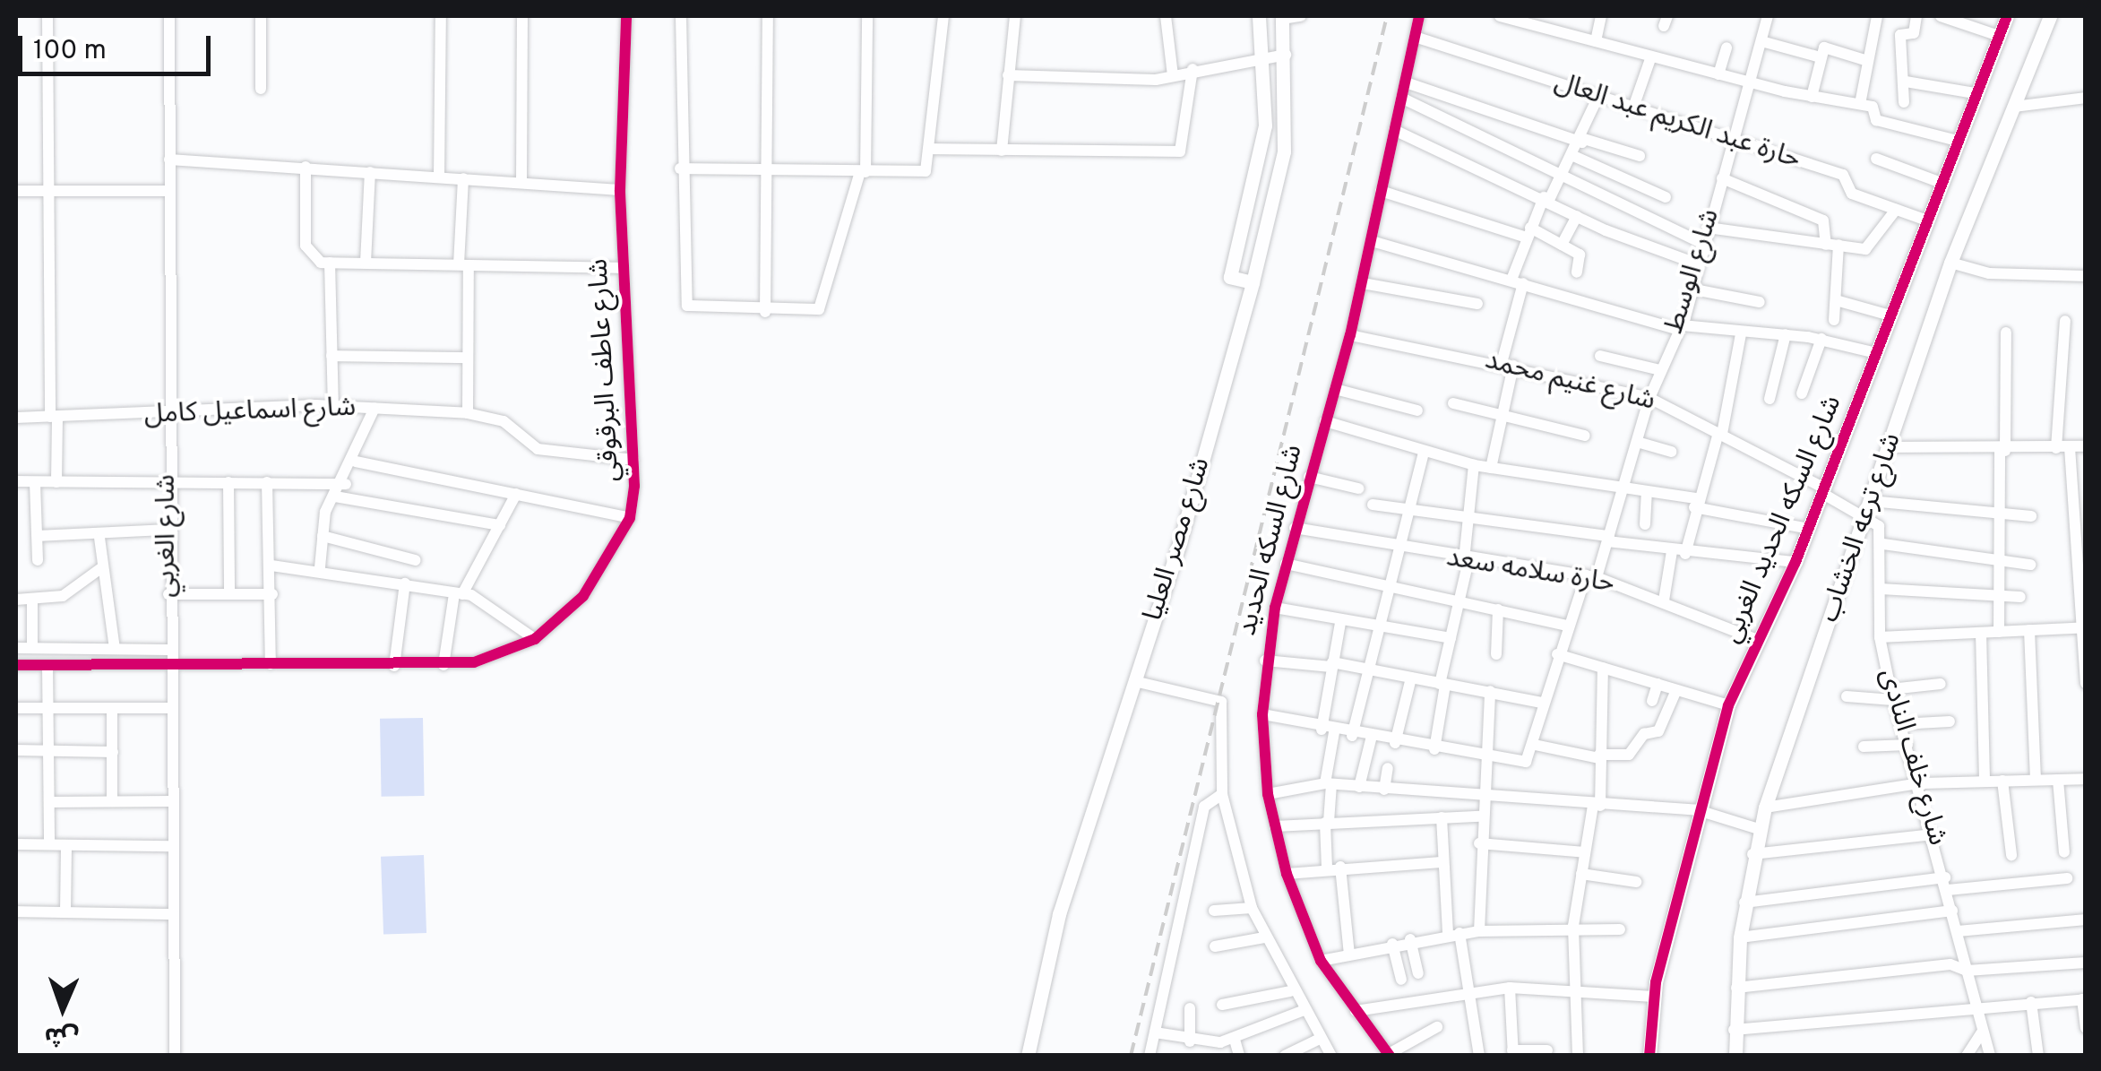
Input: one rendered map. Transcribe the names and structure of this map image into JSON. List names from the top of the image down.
{
  "streets": {
    "street": [
      "حارة عبد الكريم عبد العال",
      "شارع الوسط",
      "شارع عاطف البرقوقي",
      "شارع غنيم محمد",
      "شارع اسماعيل كامل",
      "شارع السكه الحديد الغربي",
      "شارع ترعه الخشاب",
      "شارع الغربي",
      "شارع مصر العليا",
      "شارع السكه الحديد",
      "حارة سلامه سعد",
      "شارع خلف النادى"
    ]
  },
  "crossings": [
    ["حارة عبد الكريم عبد العال", "شارع الوسط"],
    ["حارة عبد الكريم عبد العال", "شارع السكه الحديد الغربي"],
    ["حارة عبد الكريم عبد العال", "شارع السكه الحديد"],
    ["شارع الوسط", "شارع غنيم محمد"],
    ["شارع الوسط", "حارة سلامه سعد"],
    ["شارع عاطف البرقوقي", "شارع اسماعيل كامل"],
    ["شارع عاطف البرقوقي", "شارع الغربي"],
    ["شارع غنيم محمد", "شارع السكه الحديد الغربي"],
    ["شارع غنيم محمد", "شارع ترعه الخشاب"],
    ["شارع غنيم محمد", "شارع السكه الحديد"],
    ["شارع غنيم محمد", "شارع خلف النادى"],
    ["شارع اسماعيل كامل", "شارع الغربي"],
    ["شارع السكه الحديد الغربي", "حارة سلامه سعد"],
    ["شارع ترعه الخشاب", "شارع خلف النادى"],
    ["شارع السكه الحديد", "حارة سلامه سعد"]
  ],
  "scale_bar": "100 m",
  "north": "bottom"
}
